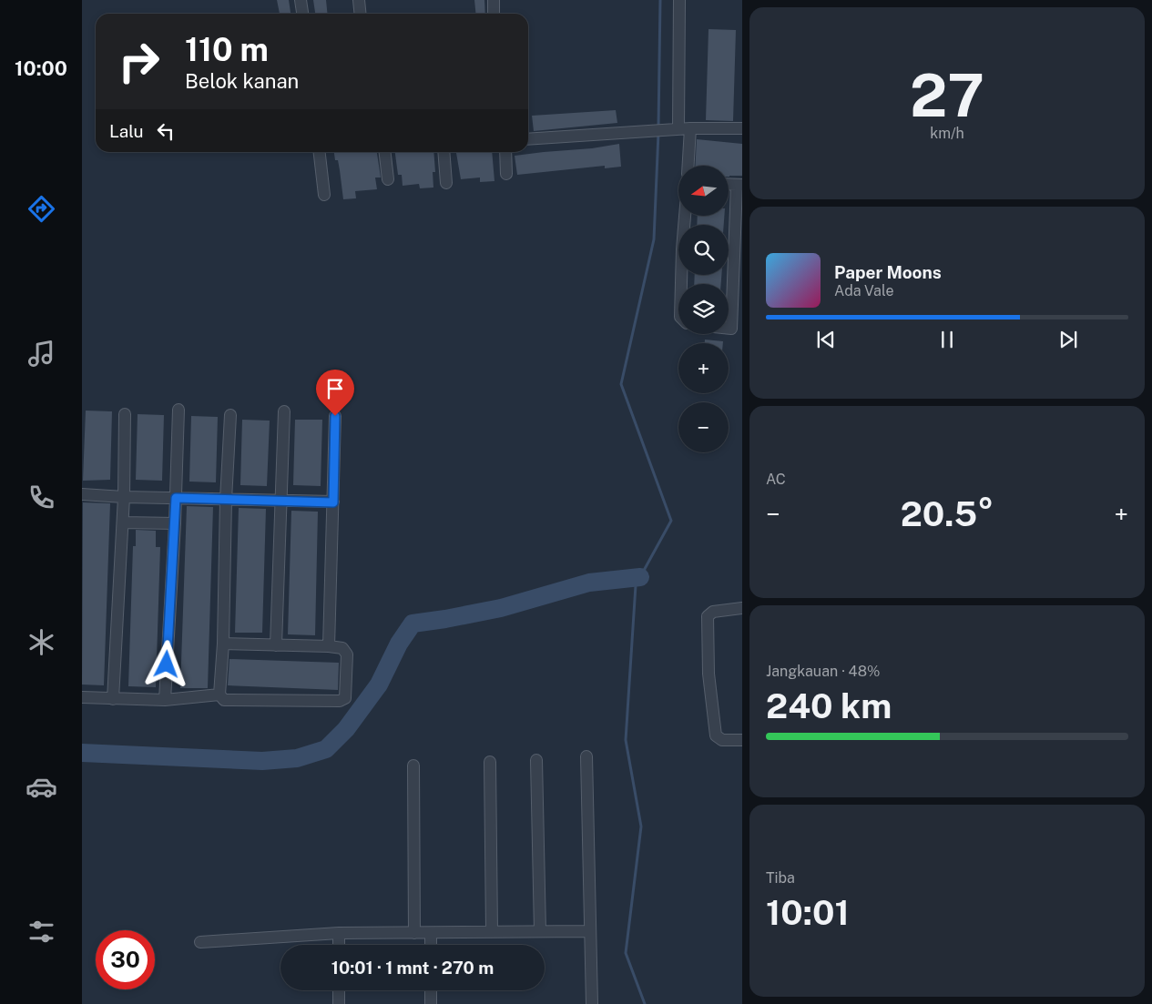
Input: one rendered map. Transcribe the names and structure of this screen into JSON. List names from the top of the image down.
{
  "north": "left",
  "page": {
    "tabs": "10:00",
    "tile": [
      ["27", "km/h"],
      "AC",
      ["Jangkauan · 48%", "240 km"],
      ["Tiba", "10:01"]
    ],
    "turn": ["110 m", "Belok kanan"],
    "then": "Lalu",
    "map_buttons": ["+", "−"],
    "song": ["Paper Moons", "Ada Vale"],
    "heat": ["−", "20.5°", "+"],
    "limit": "30",
    "trip": "10:01 · 1 mnt · 270 m"
  }
}
